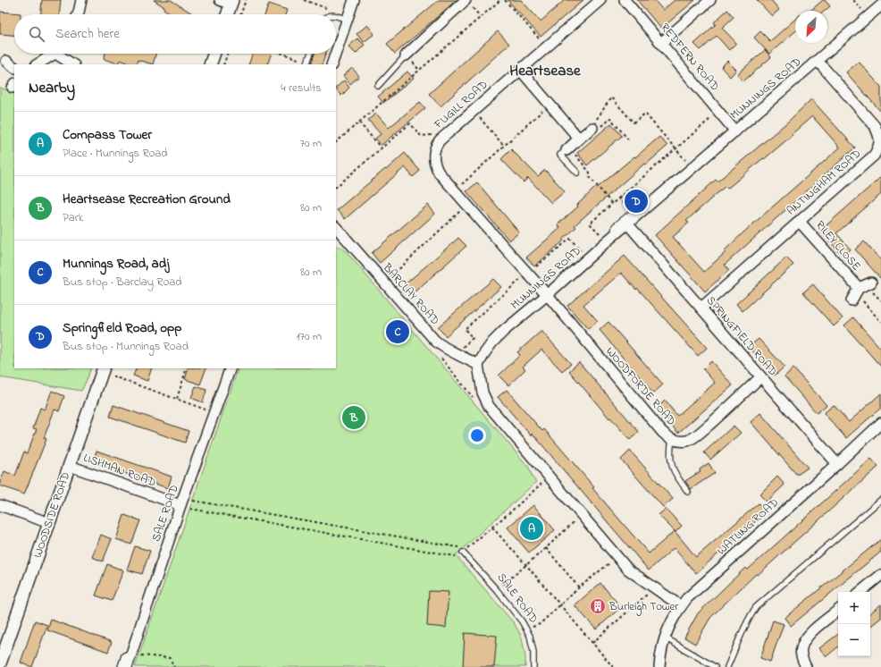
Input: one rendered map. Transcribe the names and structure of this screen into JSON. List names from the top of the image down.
{
  "streets": {
    "street": [
      "REDFERN ROAD",
      "MUNNINGS ROAD",
      "FUGILL ROAD",
      "ANTINGHAM ROAD",
      "RILEY CLOSE",
      "BARCLAY ROAD",
      "SPRINGFIELD ROAD",
      "WOODFORDE ROAD",
      "LISHMAN ROAD",
      "SALE ROAD",
      "WOODSIDE ROAD",
      "WATLING ROAD"
    ]
  },
  "crossings": [
    ["REDFERN ROAD", "MUNNINGS ROAD"],
    ["MUNNINGS ROAD", "FUGILL ROAD"],
    ["MUNNINGS ROAD", "ANTINGHAM ROAD"],
    ["MUNNINGS ROAD", "BARCLAY ROAD"],
    ["MUNNINGS ROAD", "SPRINGFIELD ROAD"],
    ["MUNNINGS ROAD", "WOODFORDE ROAD"],
    ["FUGILL ROAD", "WOODFORDE ROAD"],
    ["ANTINGHAM ROAD", "RILEY CLOSE"],
    ["ANTINGHAM ROAD", "SPRINGFIELD ROAD"],
    ["SPRINGFIELD ROAD", "WOODFORDE ROAD"],
    ["SPRINGFIELD ROAD", "WATLING ROAD"],
    ["LISHMAN ROAD", "SALE ROAD"],
    ["LISHMAN ROAD", "WOODSIDE ROAD"]
  ],
  "districts": ["Heartsease"],
  "places": {
    "building": ["Burleigh Tower"]
  },
  "north": "bottom left",
  "page": {
    "search": "Search here",
    "heading": ["Nearby", "4 results"],
    "list": [
      {
        "mark": "A",
        "name": "Compass Tower",
        "note": "Place · Munnings Road",
        "value": "70 m"
      },
      {
        "mark": "B",
        "name": "Heartsease Recreation Ground",
        "note": "Park",
        "value": "80 m"
      },
      {
        "mark": "C",
        "name": "Munnings Road, adj",
        "note": "Bus stop · Barclay Road",
        "value": "80 m"
      },
      {
        "mark": "D",
        "name": "Springfield Road, opp",
        "note": "Bus stop · Munnings Road",
        "value": "170 m"
      }
    ],
    "pins": [
      "D",
      "C",
      "B",
      "A"
    ],
    "map_buttons": ["+", "−"]
  }
}
